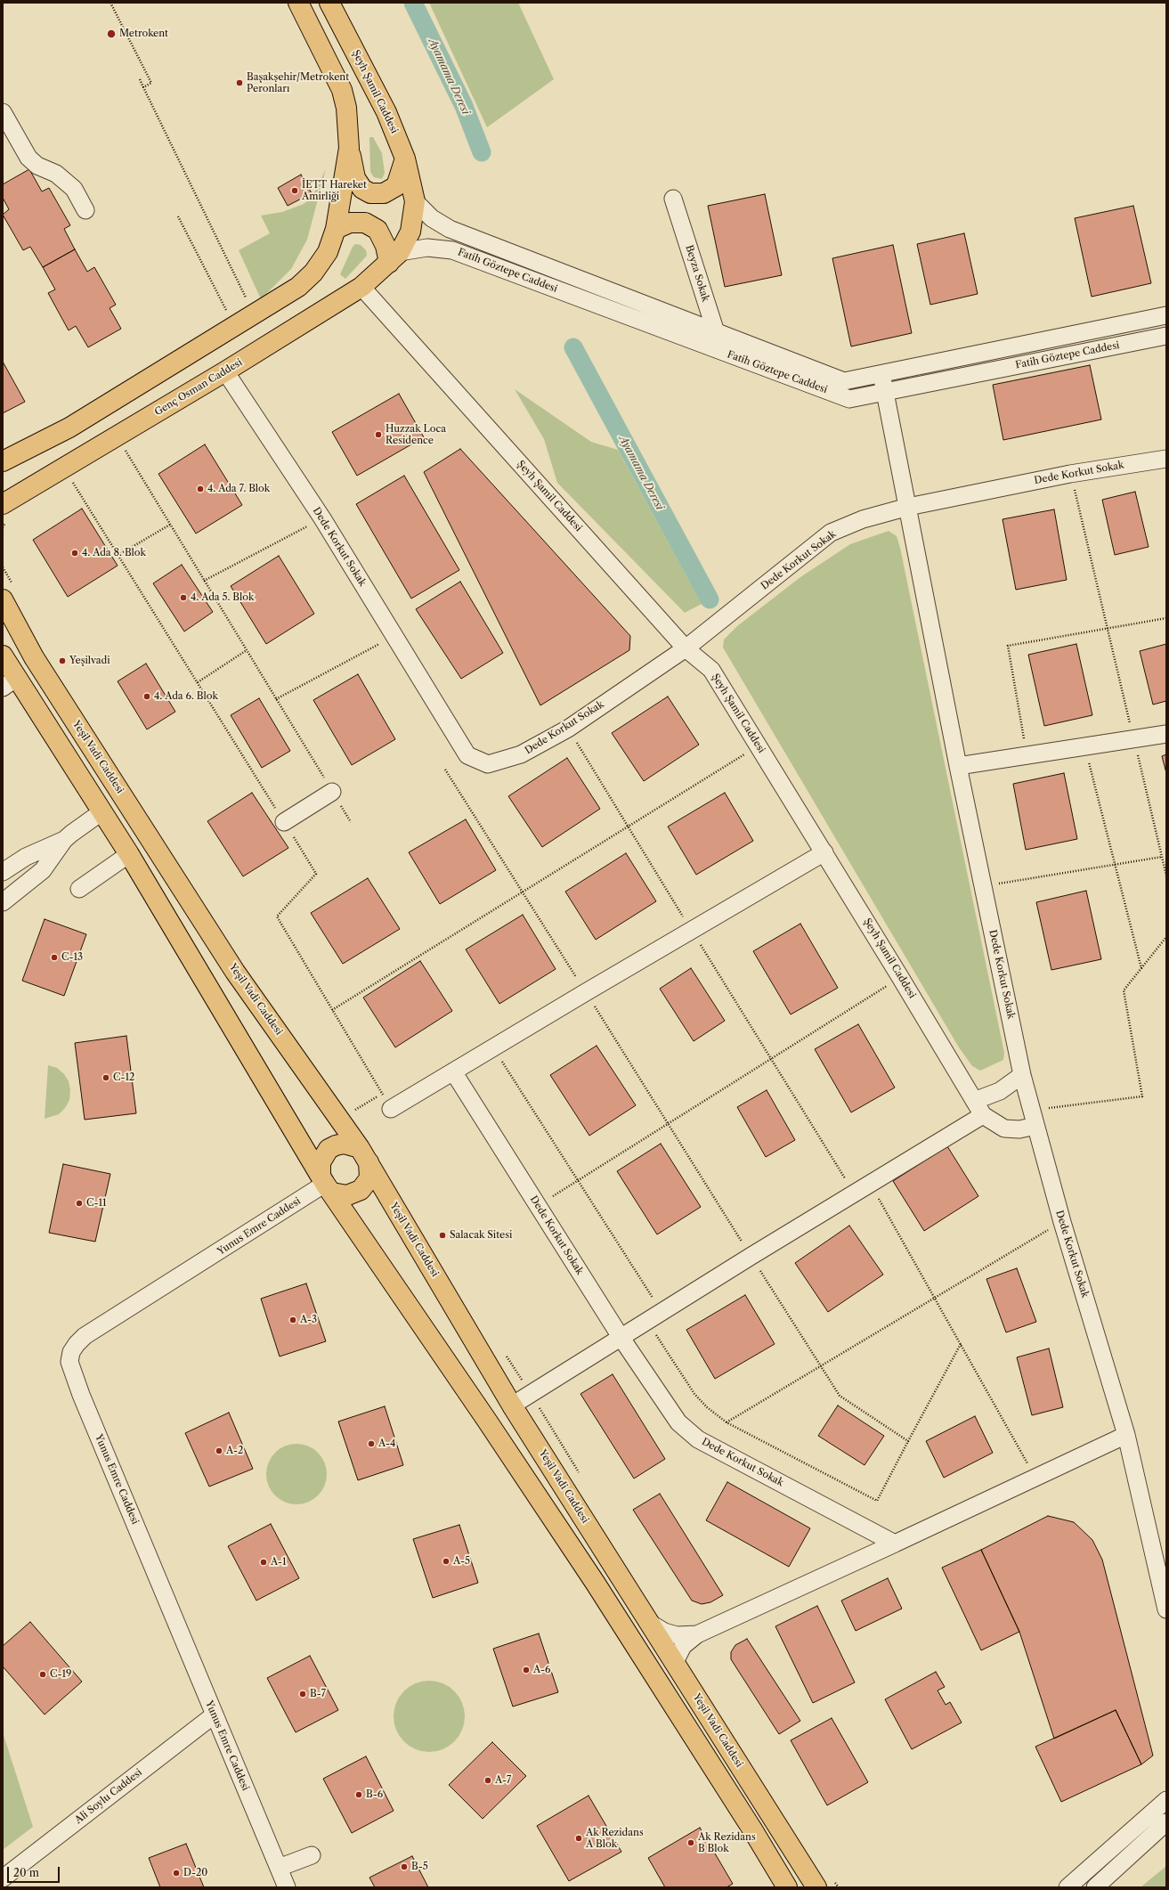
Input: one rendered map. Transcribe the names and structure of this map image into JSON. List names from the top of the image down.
{
  "streets": {
    "main road": ["Şeyh Şamil Caddesi", "Genç Osman Caddesi", "Yeşil Vadi Caddesi"],
    "street": [
      "Fatih Göztepe Caddesi",
      "Beyza Sokak",
      "Dede Korkut Sokak",
      "Yunus Emre Caddesi",
      "Ali Soylu Caddesi"
    ]
  },
  "crossings": [
    ["Şeyh Şamil Caddesi", "Fatih Göztepe Caddesi"],
    ["Şeyh Şamil Caddesi", "Genç Osman Caddesi"],
    ["Şeyh Şamil Caddesi", "Dede Korkut Sokak"],
    ["Fatih Göztepe Caddesi", "Beyza Sokak"],
    ["Fatih Göztepe Caddesi", "Genç Osman Caddesi"],
    ["Genç Osman Caddesi", "Dede Korkut Sokak"],
    ["Yeşil Vadi Caddesi", "Yunus Emre Caddesi"],
    ["Yunus Emre Caddesi", "Ali Soylu Caddesi"]
  ],
  "water": ["Ayamama Deresi"],
  "places": [
    "Metrokent",
    "Başakşehir/Metrokent Peronları",
    "İETT Hareket Amirliği",
    "Huzzak Loca Residence",
    "4. Ada 7. Blok",
    "4. Ada 8. Blok",
    "4. Ada 5. Blok",
    "Yeşilvadi",
    "4. Ada 6. Blok",
    "C-13",
    "C-12",
    "C-11",
    "Salacak Sitesi",
    "A-3",
    "A-4",
    "A-2",
    "A-5",
    "A-1",
    "A-6",
    "C-19",
    "B-7",
    "A-7",
    "B-6",
    "Ak Rezidans A Blok",
    "Ak Rezidans B Blok",
    "B-5",
    "D-20"
  ],
  "scale_bar": "20 m"
}
